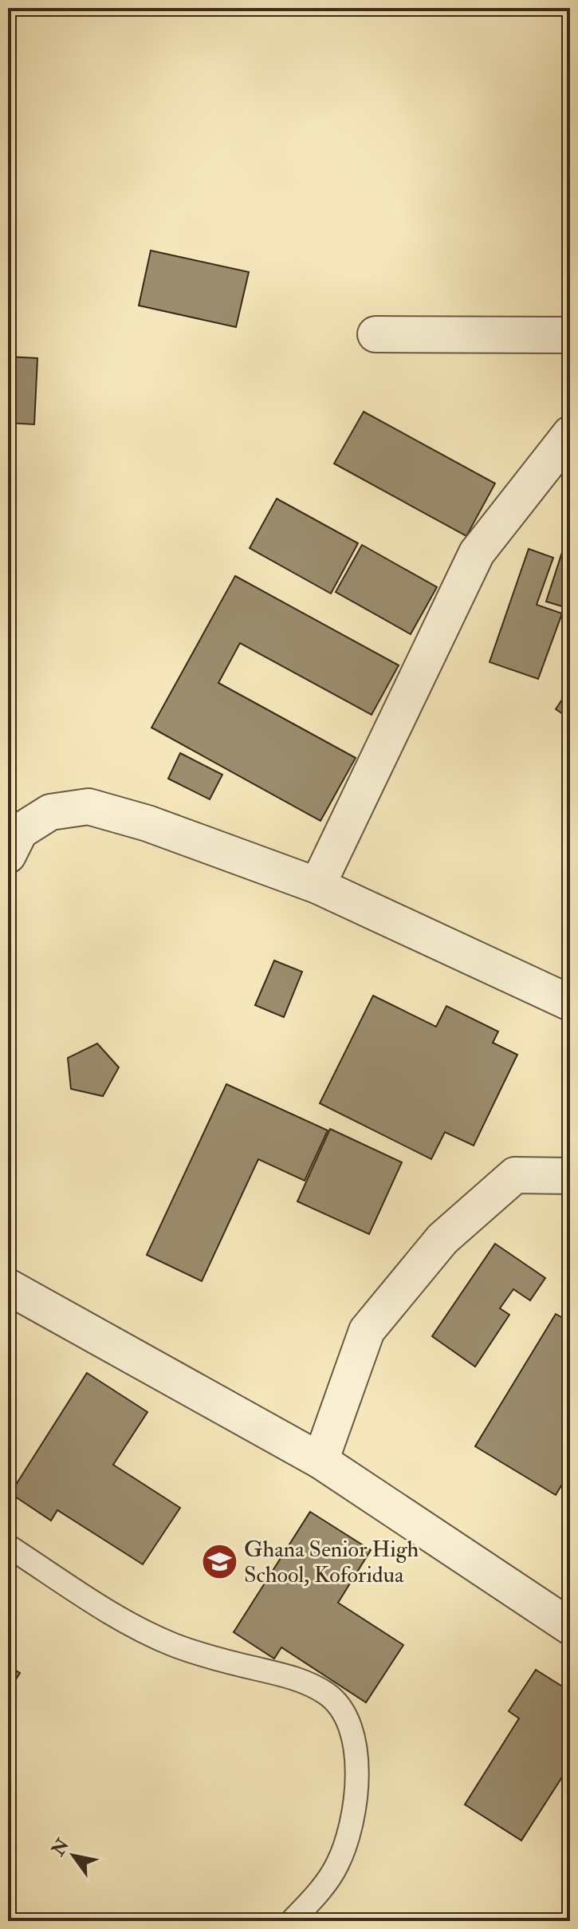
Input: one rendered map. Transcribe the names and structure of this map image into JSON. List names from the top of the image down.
{
  "places": {
    "school or university": ["Ghana Senior High School, Koforidua"]
  },
  "north": "top left"
}
